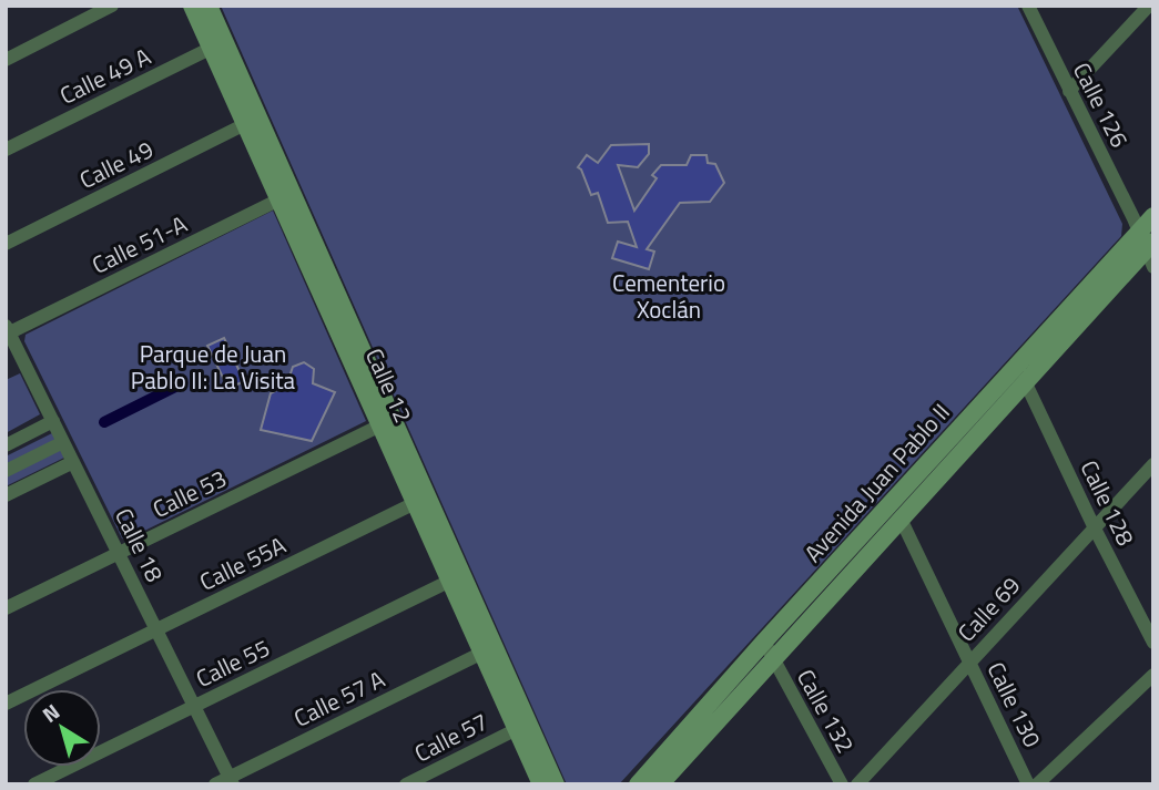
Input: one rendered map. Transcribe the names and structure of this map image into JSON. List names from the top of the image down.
{
  "streets": {
    "main road": ["Calle 12", "Avenida Juan Pablo II"],
    "street": [
      "Calle 49 A",
      "Calle 126",
      "Calle 49",
      "Calle 51-A",
      "Calle 53",
      "Calle 128",
      "Calle 18",
      "Calle 55A",
      "Calle 69",
      "Calle 55",
      "Calle 57 A",
      "Calle 130",
      "Calle 132",
      "Calle 57"
    ]
  },
  "crossings": [
    ["Calle 49 A", "Calle 12"],
    ["Calle 126", "Avenida Juan Pablo II"],
    ["Calle 49", "Calle 12"],
    ["Calle 51-A", "Calle 12"],
    ["Calle 51-A", "Calle 18"],
    ["Calle 12", "Calle 53"],
    ["Calle 12", "Calle 55A"],
    ["Calle 12", "Calle 55"],
    ["Calle 12", "Calle 57 A"],
    ["Calle 12", "Calle 57"],
    ["Avenida Juan Pablo II", "Calle 128"],
    ["Avenida Juan Pablo II", "Calle 130"],
    ["Avenida Juan Pablo II", "Calle 132"],
    ["Calle 53", "Calle 18"],
    ["Calle 128", "Calle 69"],
    ["Calle 18", "Calle 55A"],
    ["Calle 18", "Calle 55"],
    ["Calle 18", "Calle 57 A"],
    ["Calle 69", "Calle 130"]
  ],
  "parks": ["Cementerio Xoclán", "Parque de Juan Pablo II: La Visita"],
  "north": "top left"
}
